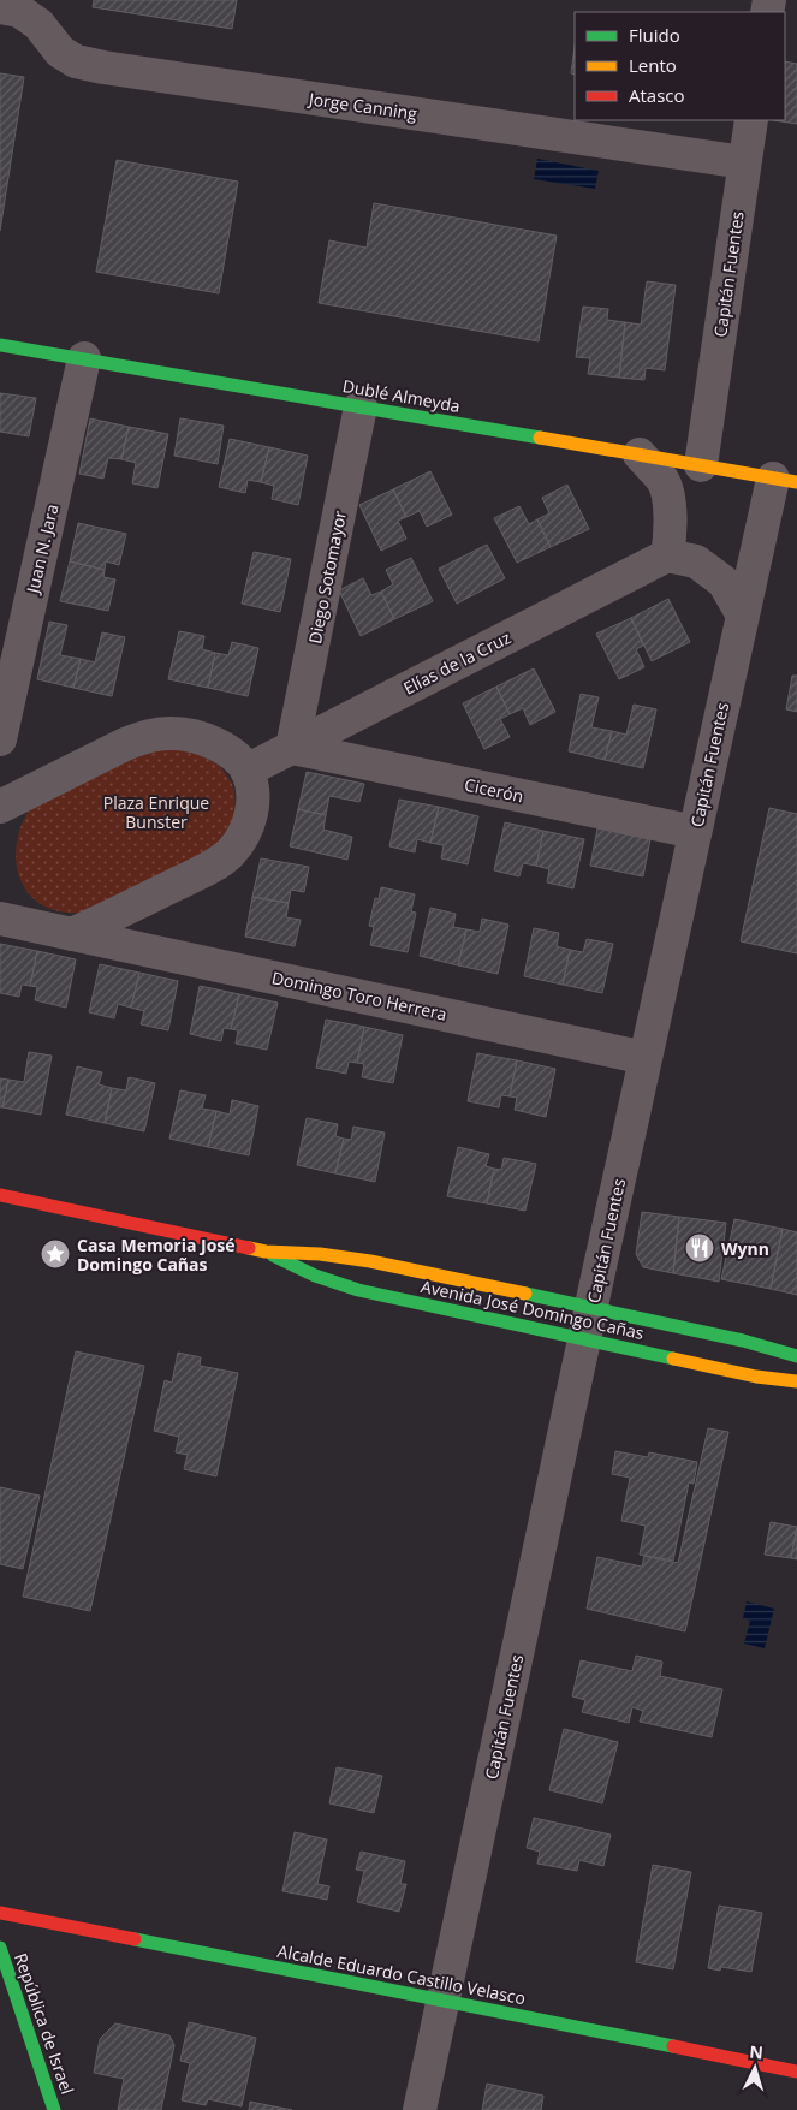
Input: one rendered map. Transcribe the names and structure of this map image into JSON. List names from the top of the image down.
{
  "streets": {
    "main road": [
      "Dublé Almeyda",
      "Avenida José Domingo Cañas",
      "Alcalde Eduardo Castillo Velasco",
      "República de Israel"
    ],
    "street": [
      "Jorge Canning",
      "Capitán Fuentes",
      "Juan N. Jara",
      "Diego Sotomayor",
      "Elías de la Cruz",
      "Cicerón",
      "Domingo Toro Herrera"
    ]
  },
  "crossings": [
    ["Jorge Canning", "Capitán Fuentes"],
    ["Capitán Fuentes", "Dublé Almeyda"],
    ["Capitán Fuentes", "Cicerón"],
    ["Capitán Fuentes", "Domingo Toro Herrera"],
    ["Capitán Fuentes", "Avenida José Domingo Cañas"],
    ["Capitán Fuentes", "Alcalde Eduardo Castillo Velasco"],
    ["Dublé Almeyda", "Juan N. Jara"],
    ["Dublé Almeyda", "Diego Sotomayor"],
    ["Diego Sotomayor", "Elías de la Cruz"],
    ["Diego Sotomayor", "Cicerón"],
    ["Elías de la Cruz", "Cicerón"]
  ],
  "parks": ["Plaza Enrique Bunster"],
  "places": {
    "restaurant": ["Wynn"],
    "place": ["Casa Memoria José Domingo Cañas"]
  },
  "legend": ["Fluido", "Lento", "Atasco"],
  "north": "top"
}
